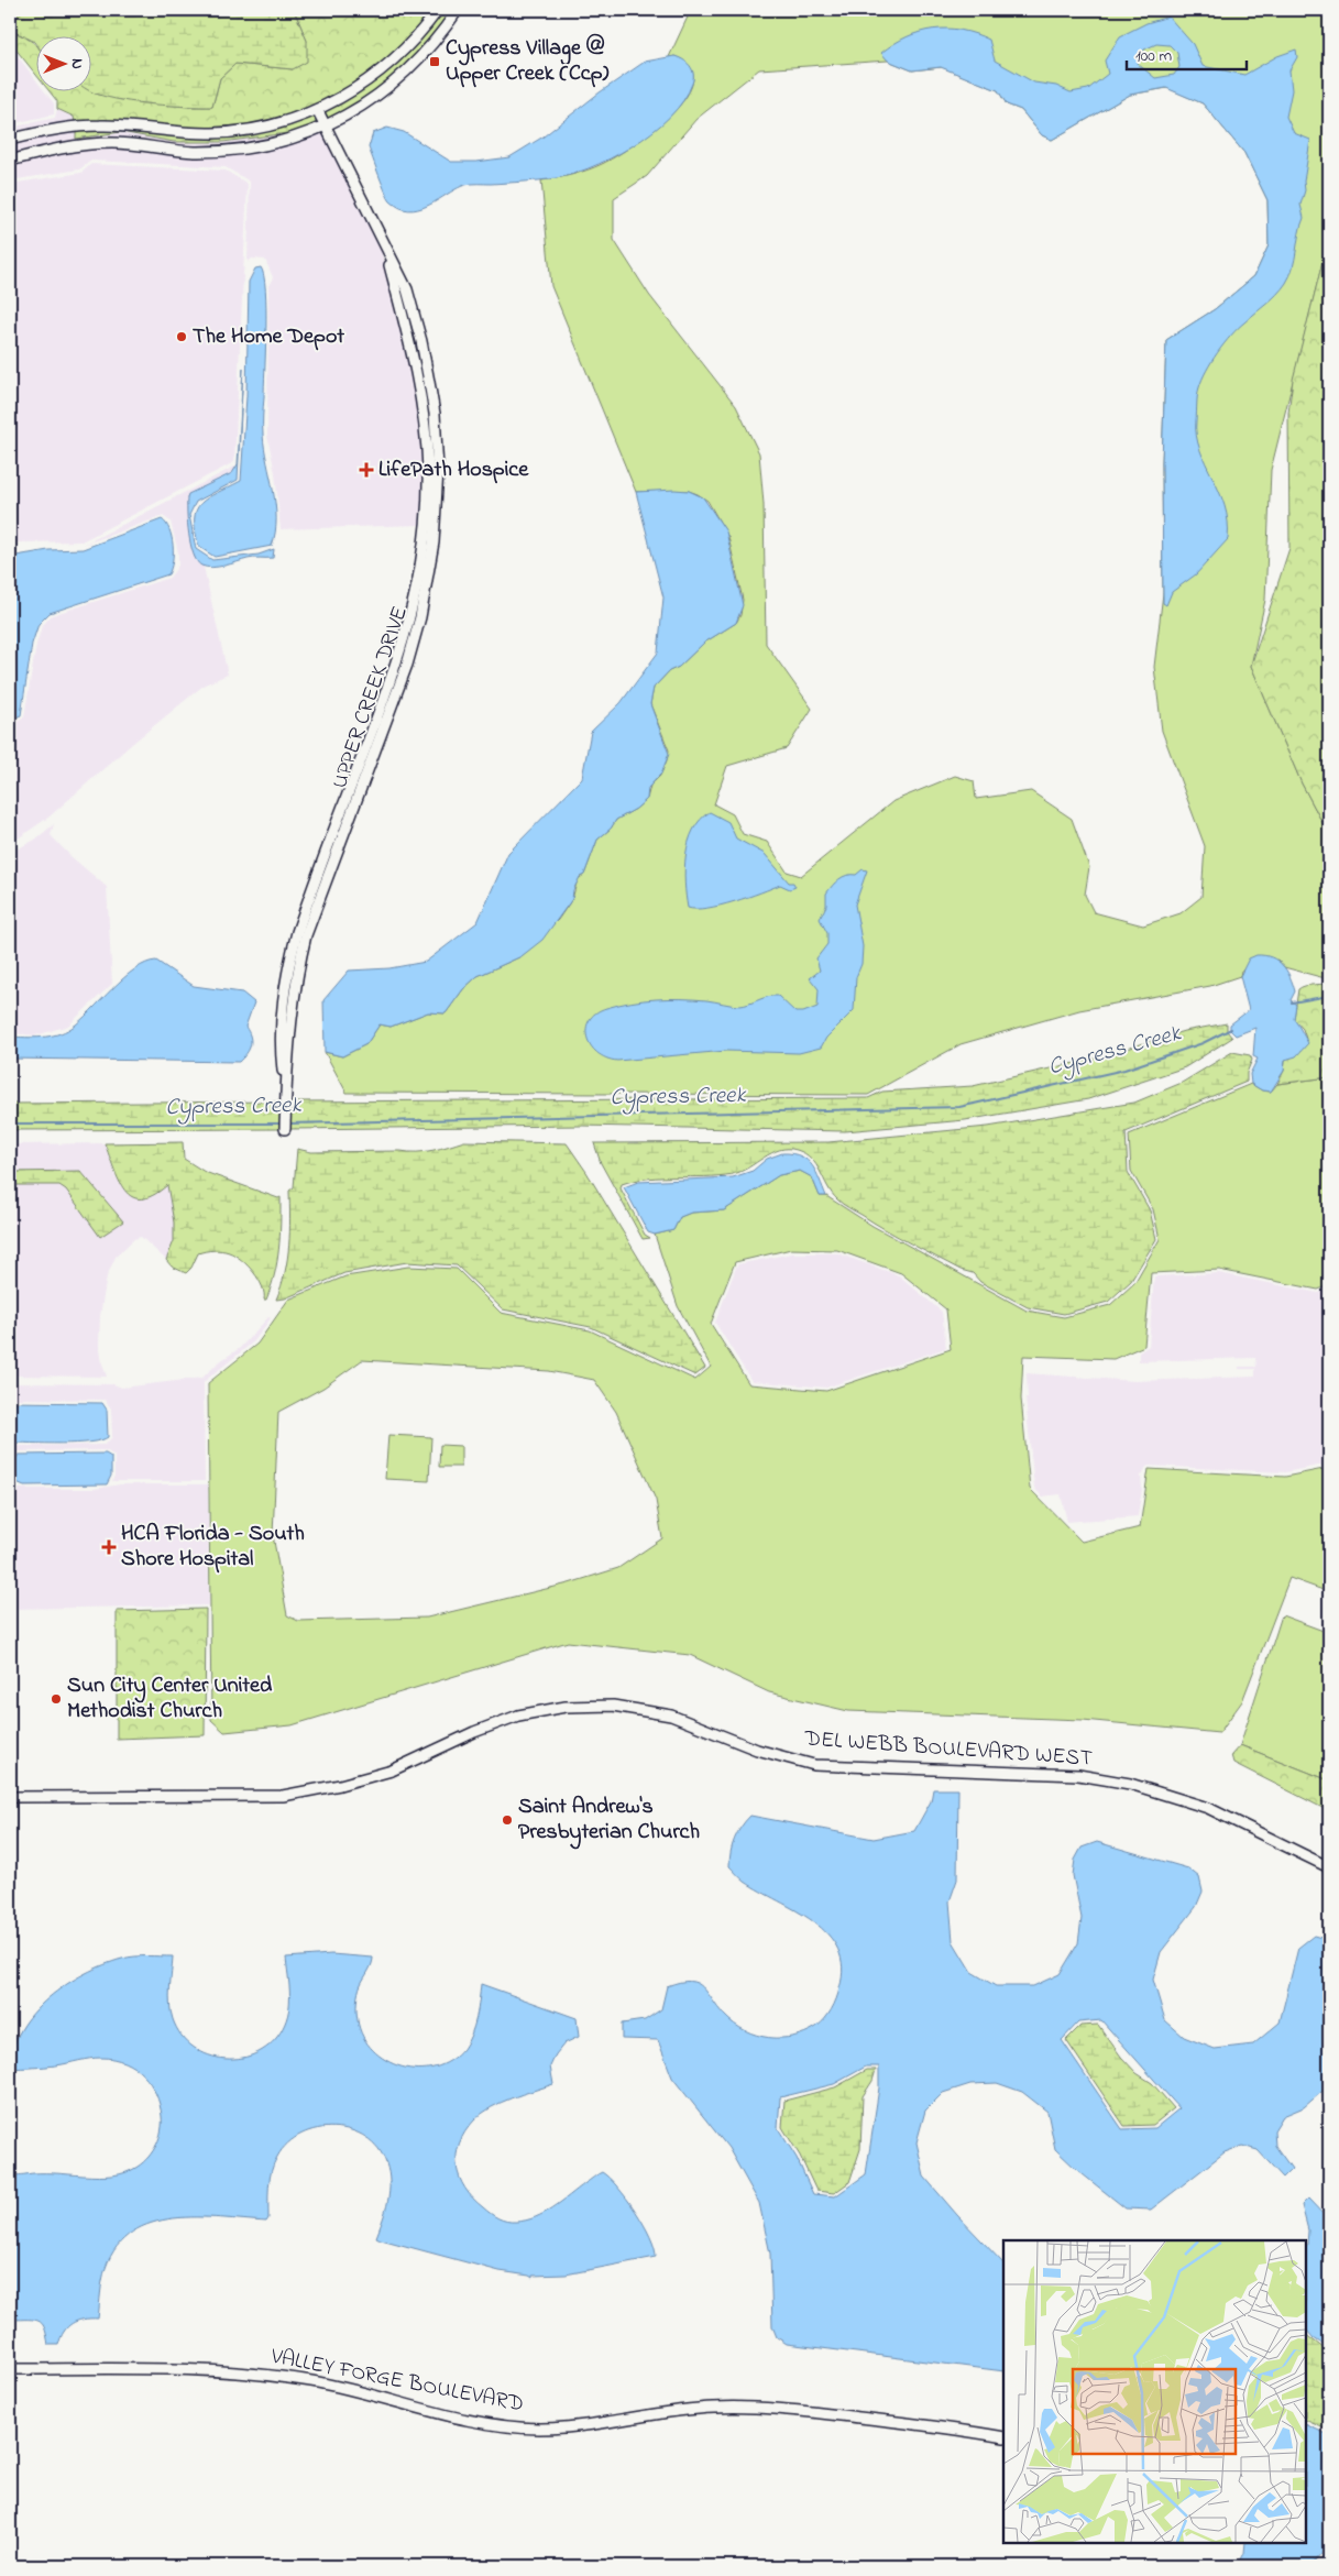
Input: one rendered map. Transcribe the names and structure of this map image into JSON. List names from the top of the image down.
{
  "streets": {
    "street": ["UPPER CREEK DRIVE", "DEL WEBB BOULEVARD WEST", "VALLEY FORGE BOULEVARD"]
  },
  "water": ["Cypress Creek"],
  "places": {
    "transit": ["Cypress Village @ Upper Creek (Ccp)"],
    "other": ["The Home Depot", "Sun City Center United Methodist Church", "Saint Andrew's Presbyterian Church"],
    "health": ["LifePath Hospice", "HCA Florida - South Shore Hospital"]
  },
  "scale_bar": "100 m",
  "north": "right"
}
